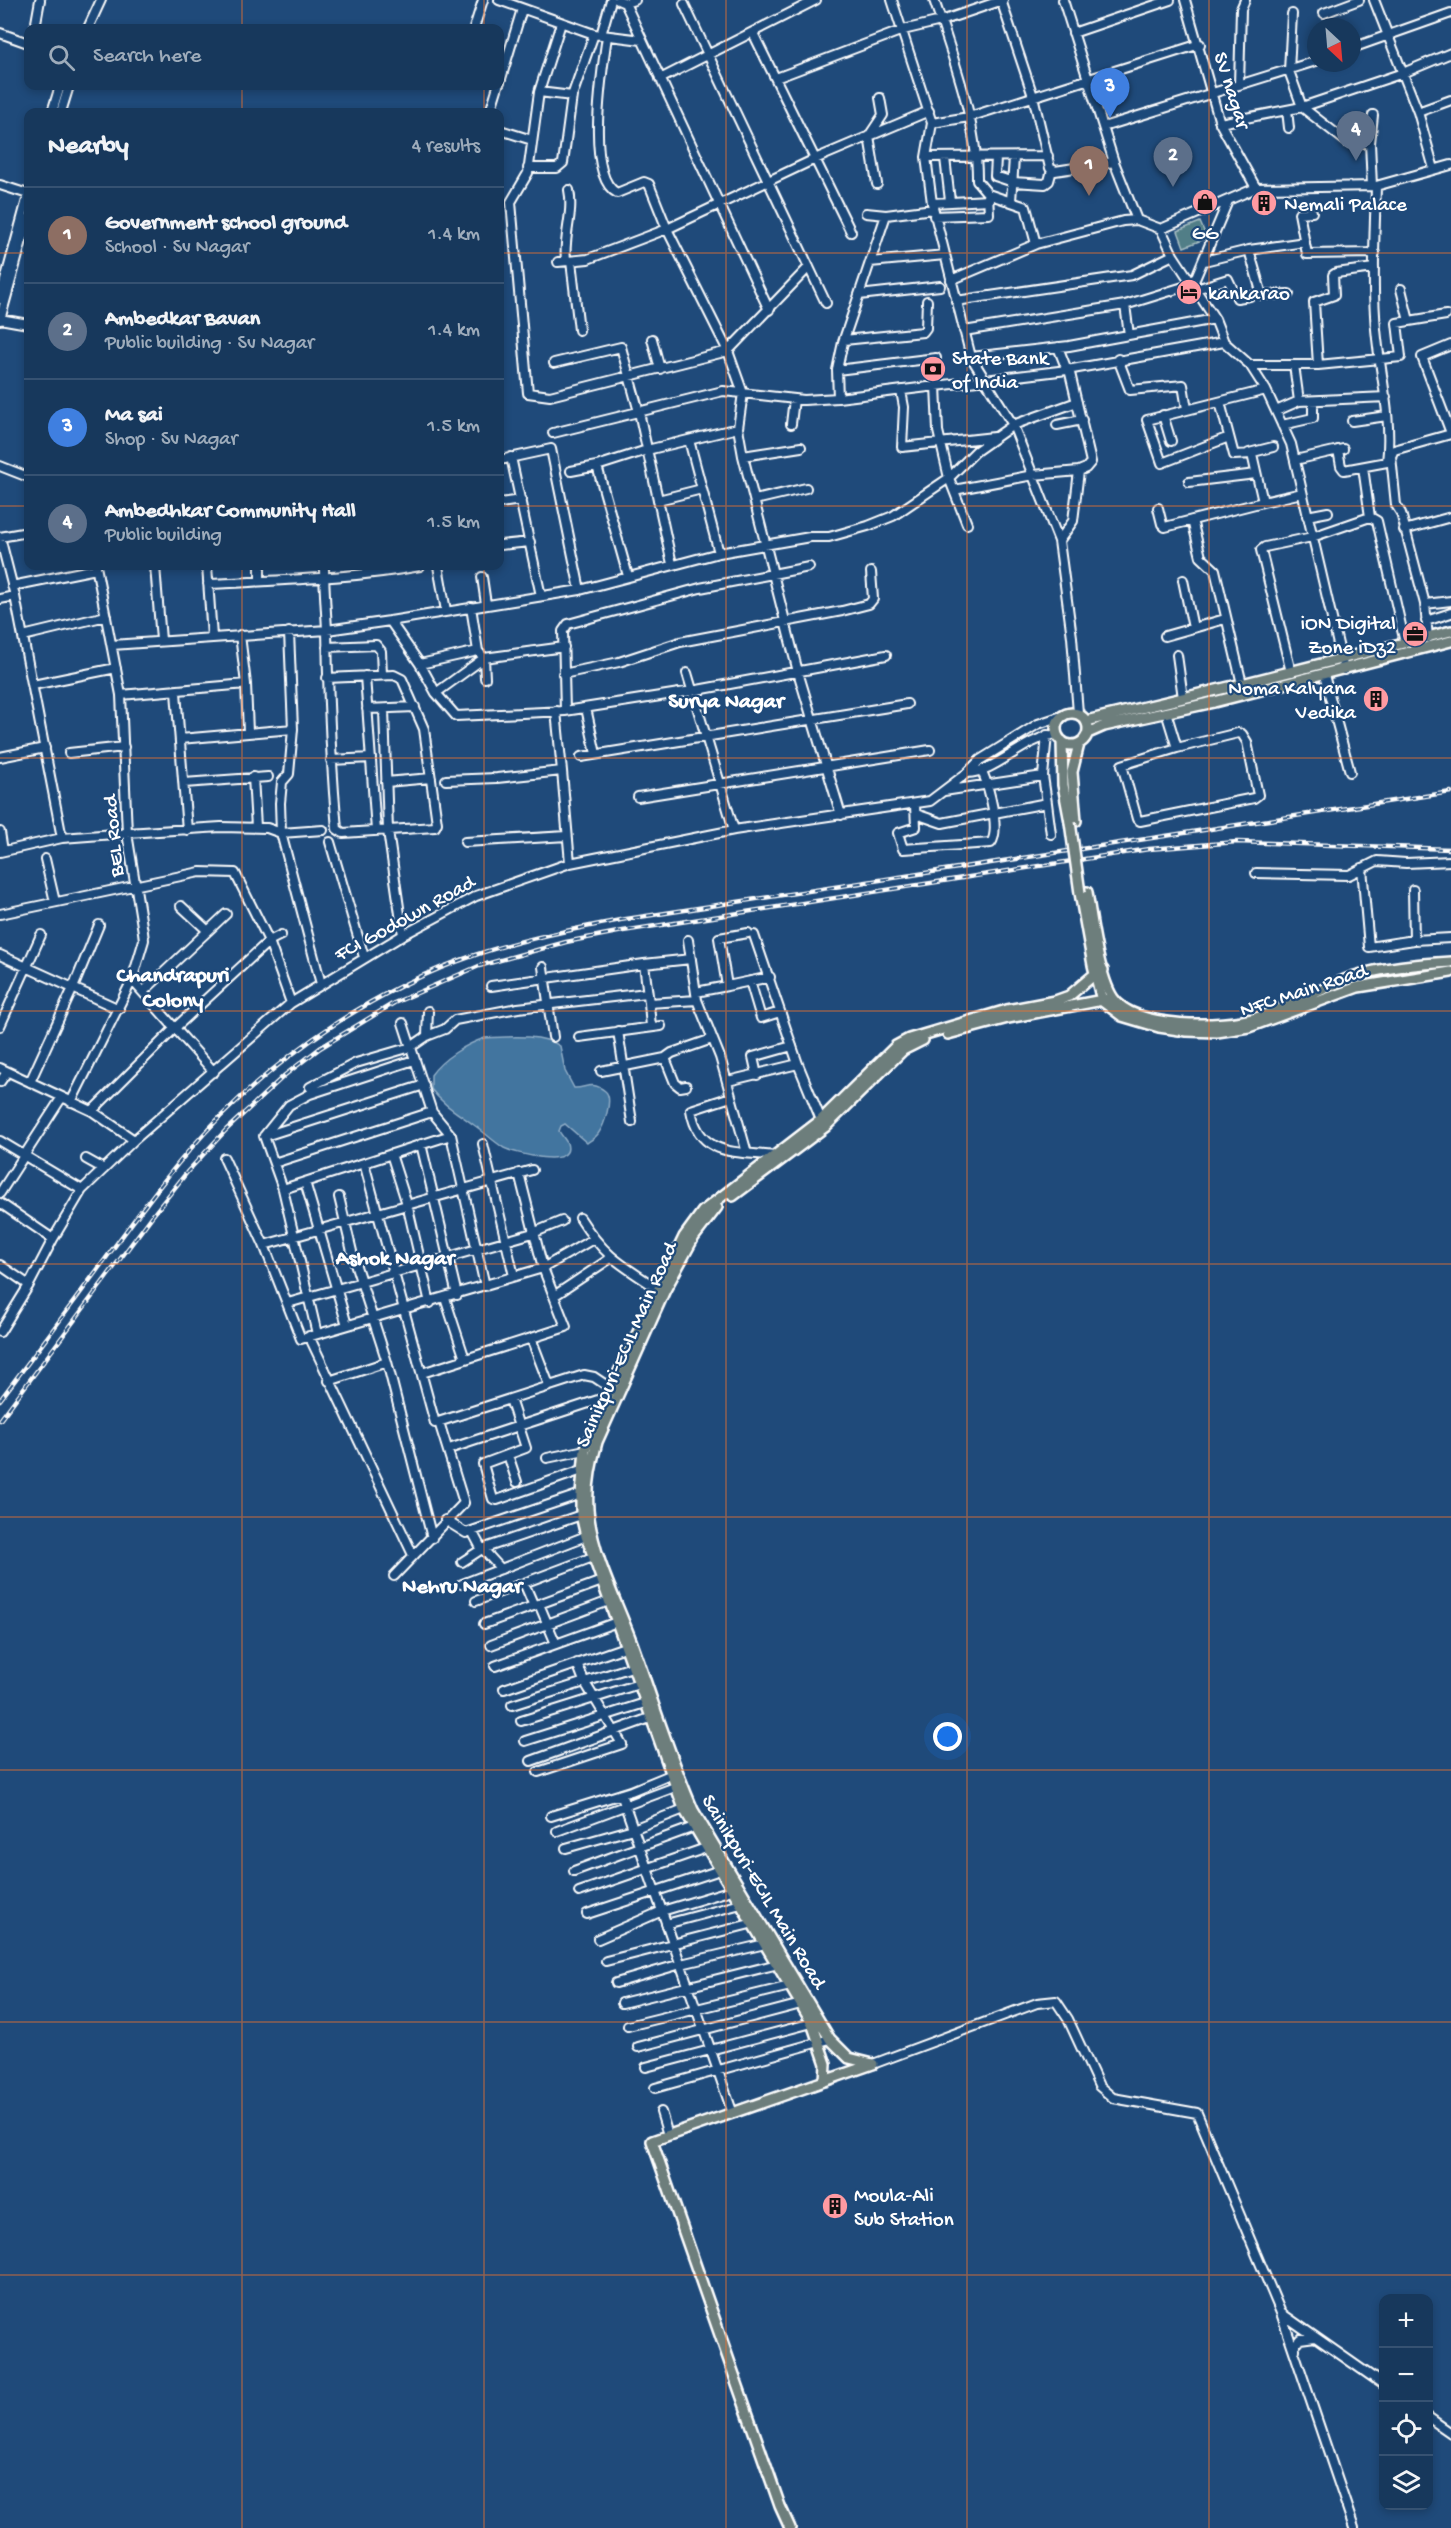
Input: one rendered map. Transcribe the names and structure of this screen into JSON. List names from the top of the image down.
{
  "streets": {
    "main road": ["NFC Main Road", "Sainikpuri-ECIL Main Road"],
    "street": ["SV nagar", "BEL Road", "FCI Godown Road"]
  },
  "crossings": [
    ["NFC Main Road", "Sainikpuri-ECIL Main Road"]
  ],
  "districts": [
    "Surya Nagar",
    "Chandrapuri Colony",
    "Ashok Nagar",
    "Nehru Nagar"
  ],
  "places": {
    "shop": ["GG"],
    "building": ["Nemali Palace", "Noma Kalyana Vedika", "Moula-Ali Sub Station"],
    "hotel": ["kankarao"],
    "bank": ["State Bank of India"],
    "office": ["iON Digital Zone iDz2"]
  },
  "north": "bottom right",
  "page": {
    "search": "Search here",
    "pins": [
      "3",
      "4",
      "2",
      "1"
    ],
    "heading": ["Nearby", "4 results"],
    "list": [
      {
        "mark": "1",
        "name": "Government school ground",
        "note": "School · Sv Nagar",
        "value": "1.4 km"
      },
      {
        "mark": "2",
        "name": "Ambedkar Bavan",
        "note": "Public building · Sv Nagar",
        "value": "1.4 km"
      },
      {
        "mark": "3",
        "name": "Ma sai",
        "note": "Shop · Sv Nagar",
        "value": "1.5 km"
      },
      {
        "mark": "4",
        "name": "Ambedhkar Community Hall",
        "note": "Public building",
        "value": "1.5 km"
      }
    ],
    "map_buttons": ["+", "−"]
  }
}
